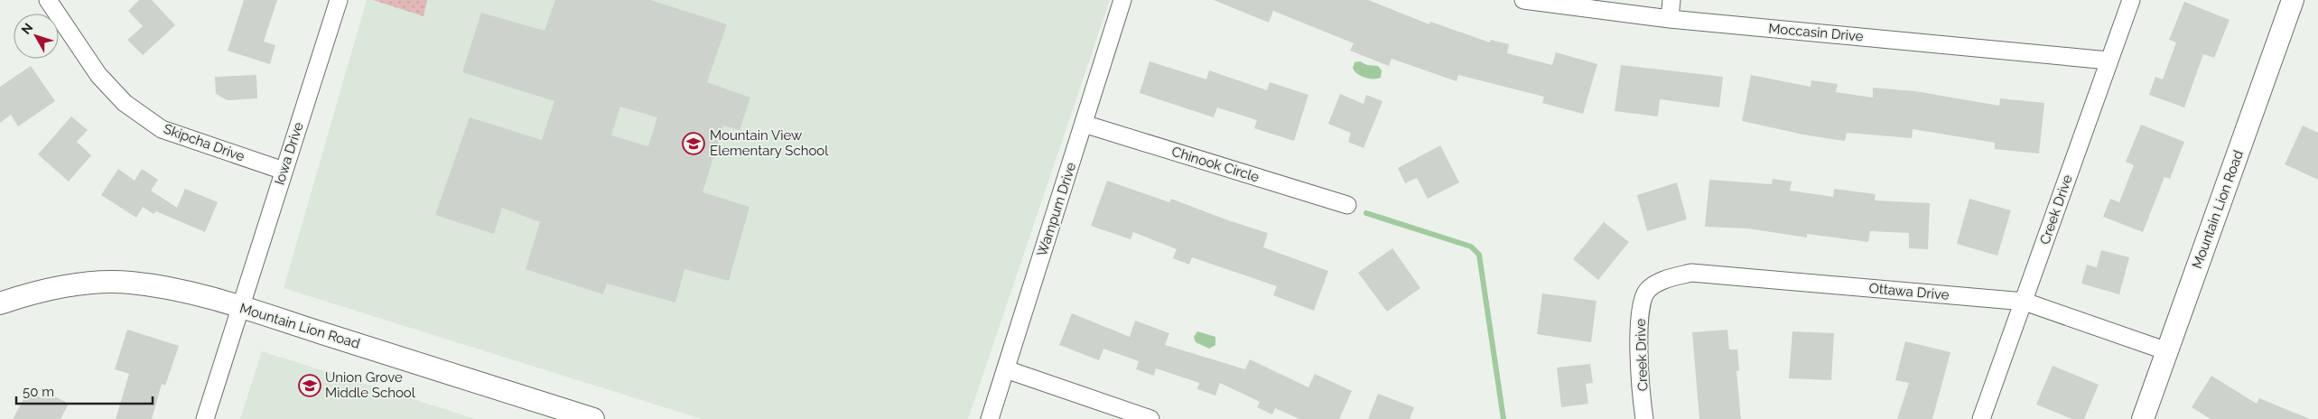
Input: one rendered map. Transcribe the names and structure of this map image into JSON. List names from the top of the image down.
{
  "streets": {
    "street": [
      "Moccasin Drive",
      "Skipcha Drive",
      "Iowa Drive",
      "Chinook Circle",
      "Wampum Drive",
      "Creek Drive",
      "Mountain Lion Road",
      "Ottawa Drive"
    ]
  },
  "crossings": [
    ["Moccasin Drive", "Creek Drive"],
    ["Skipcha Drive", "Iowa Drive"],
    ["Iowa Drive", "Mountain Lion Road"],
    ["Chinook Circle", "Wampum Drive"],
    ["Creek Drive", "Ottawa Drive"],
    ["Mountain Lion Road", "Ottawa Drive"]
  ],
  "places": {
    "school or university": ["Mountain View Elementary School", "Union Grove Middle School"]
  },
  "scale_bar": "50 m",
  "north": "top left"
}
